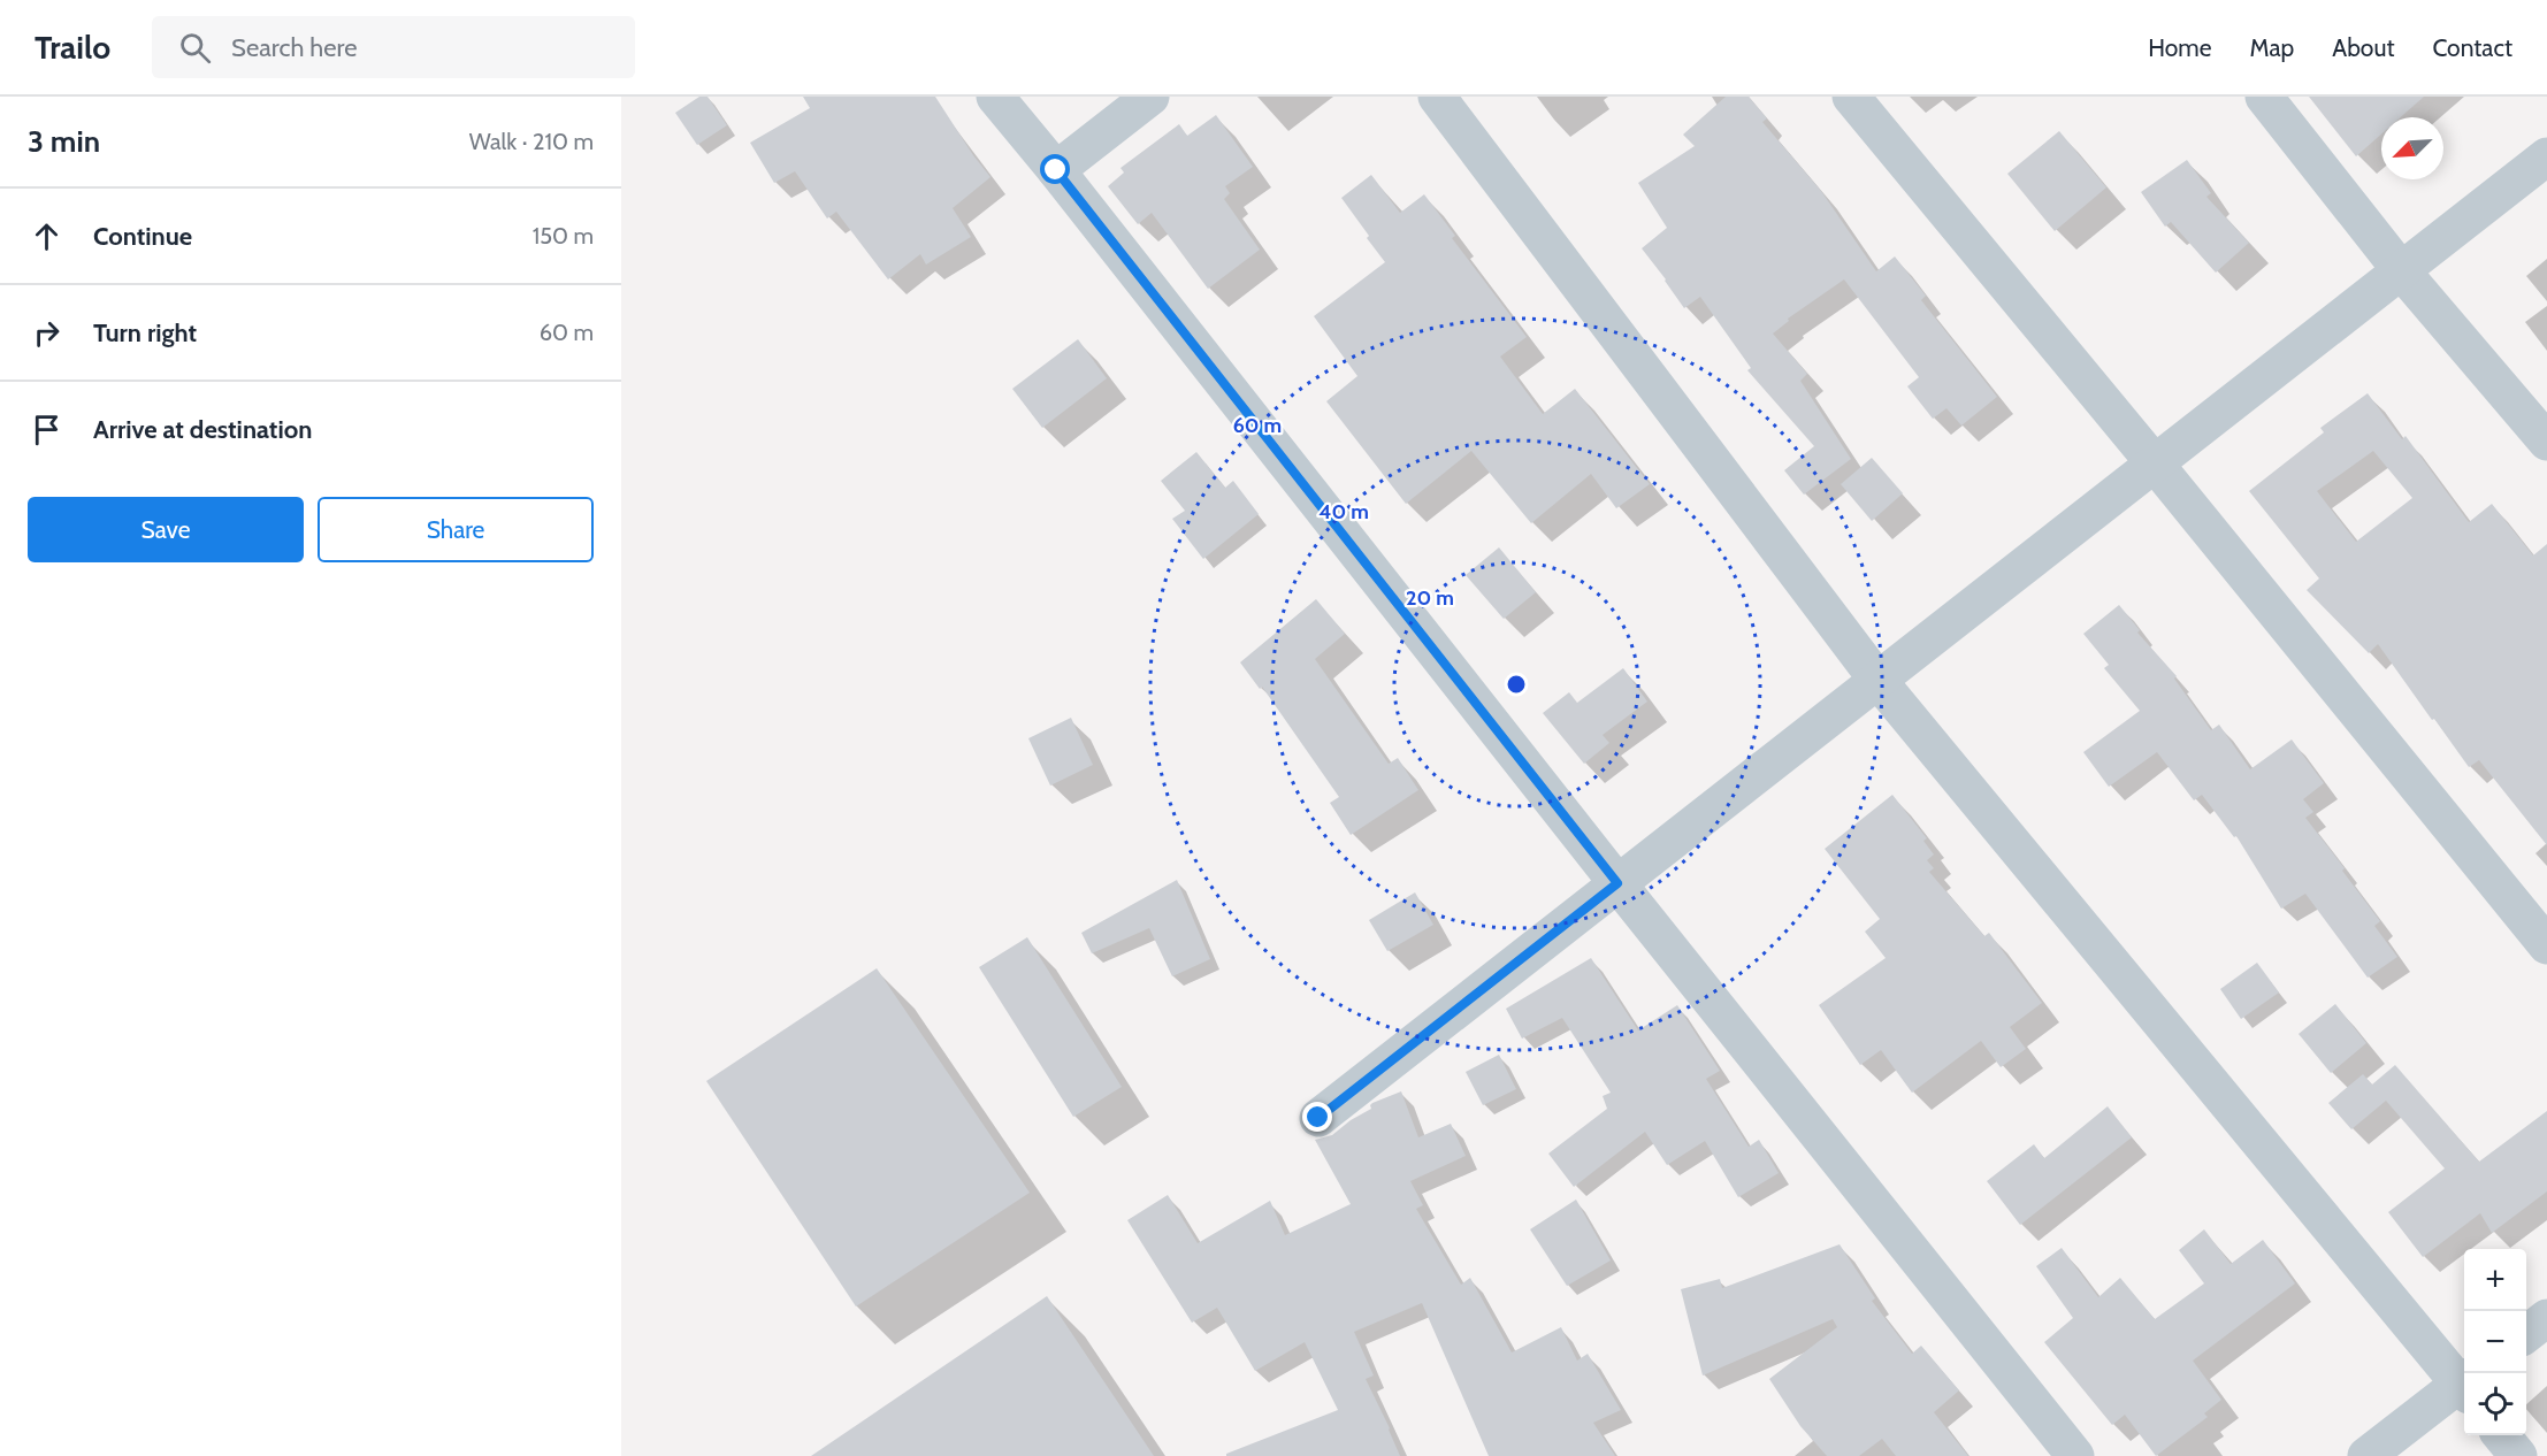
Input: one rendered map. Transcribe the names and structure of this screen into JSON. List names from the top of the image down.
{
  "north": "bottom left",
  "page": {
    "header": "Trailo",
    "search": "Search here",
    "nav": [
      "Home",
      "Map",
      "About",
      "Contact"
    ],
    "heading": ["3 min", "Walk · 210 m"],
    "list": [
      ["Continue", "150 m"],
      ["Turn right", "60 m"],
      "Arrive at destination"
    ],
    "buttons": ["Save", "Share"],
    "map_buttons": ["+", "−"]
  },
  "rings": ["60 m", "40 m", "20 m"]
}
